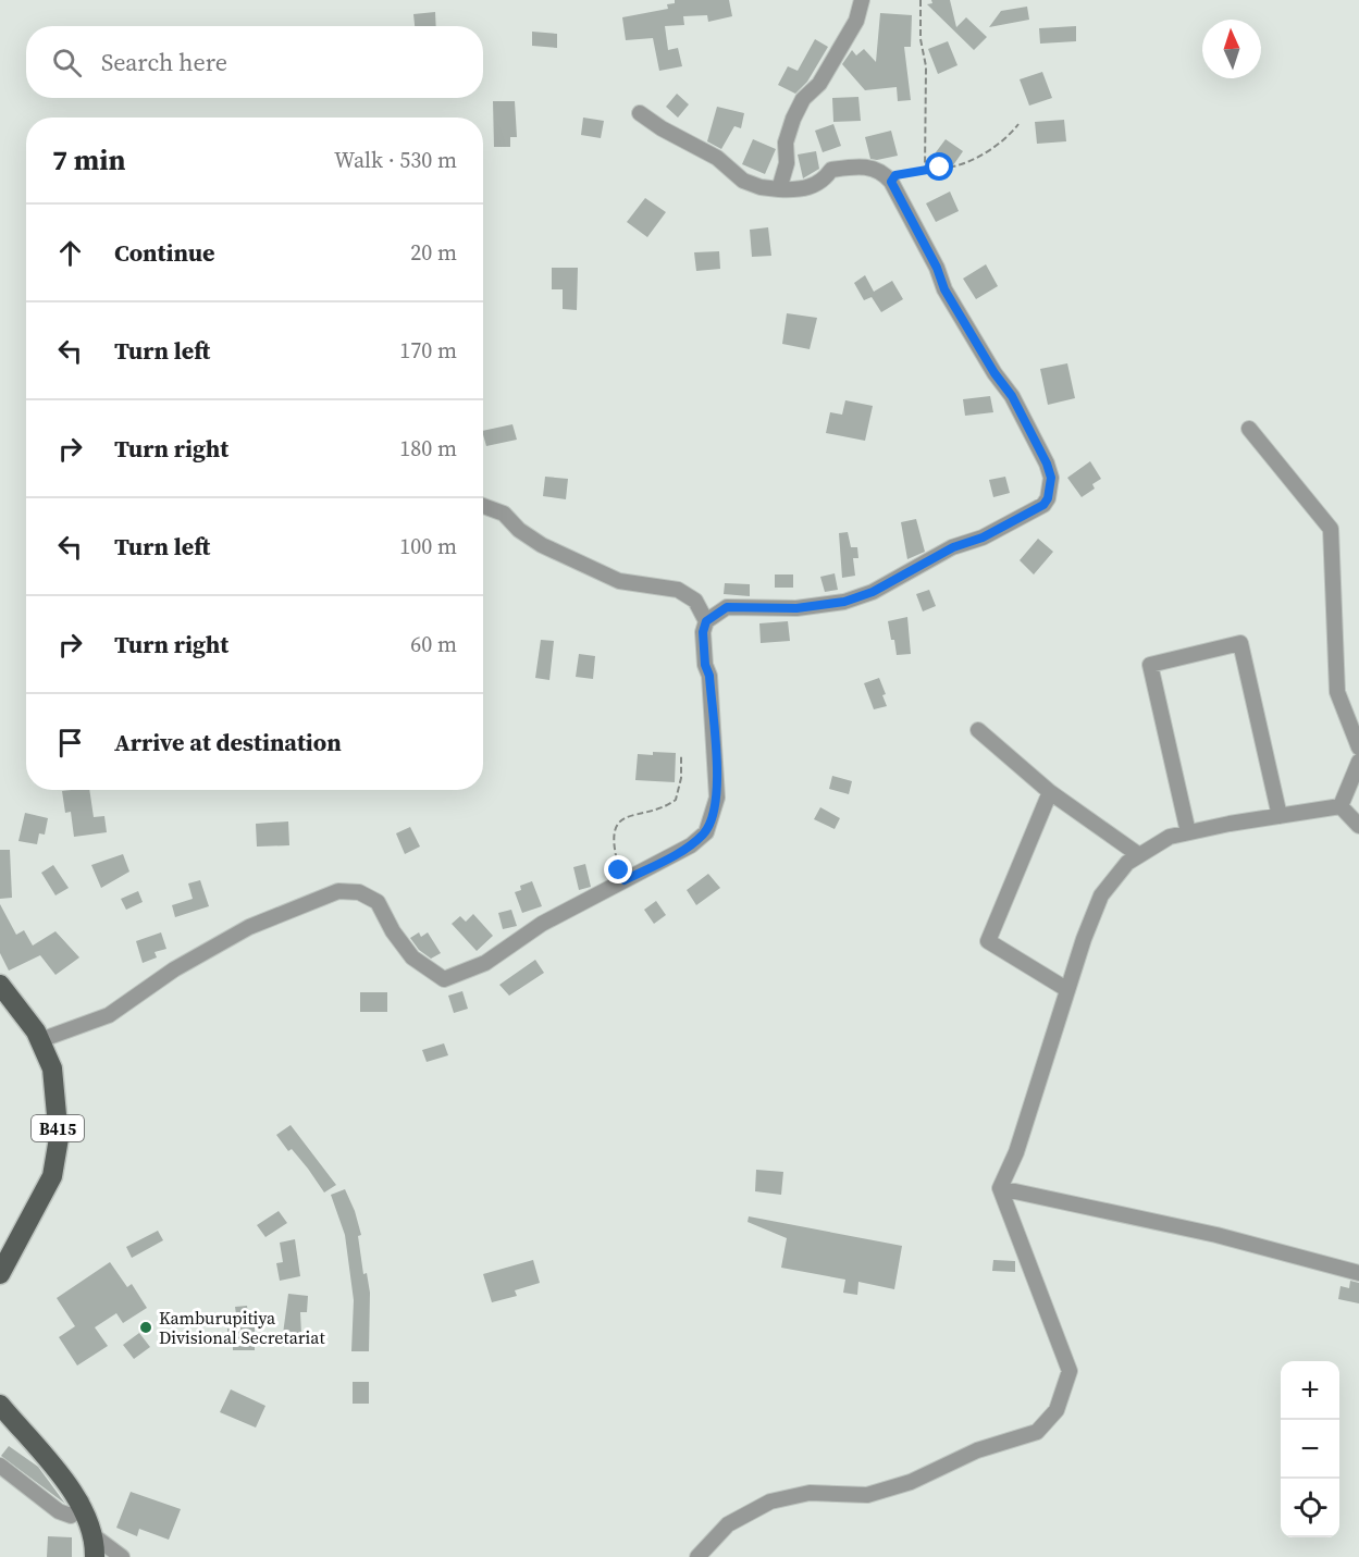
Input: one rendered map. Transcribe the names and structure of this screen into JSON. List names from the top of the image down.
{
  "streets": {
    "main road": ["B415"]
  },
  "places": ["Kamburupitiya Divisional Secretariat"],
  "north": "top",
  "page": {
    "search": "Search here",
    "heading": ["7 min", "Walk · 530 m"],
    "list": [
      ["Continue", "20 m"],
      ["Turn left", "170 m"],
      ["Turn right", "180 m"],
      ["Turn left", "100 m"],
      ["Turn right", "60 m"],
      "Arrive at destination"
    ],
    "map_buttons": ["+", "−"]
  }
}
